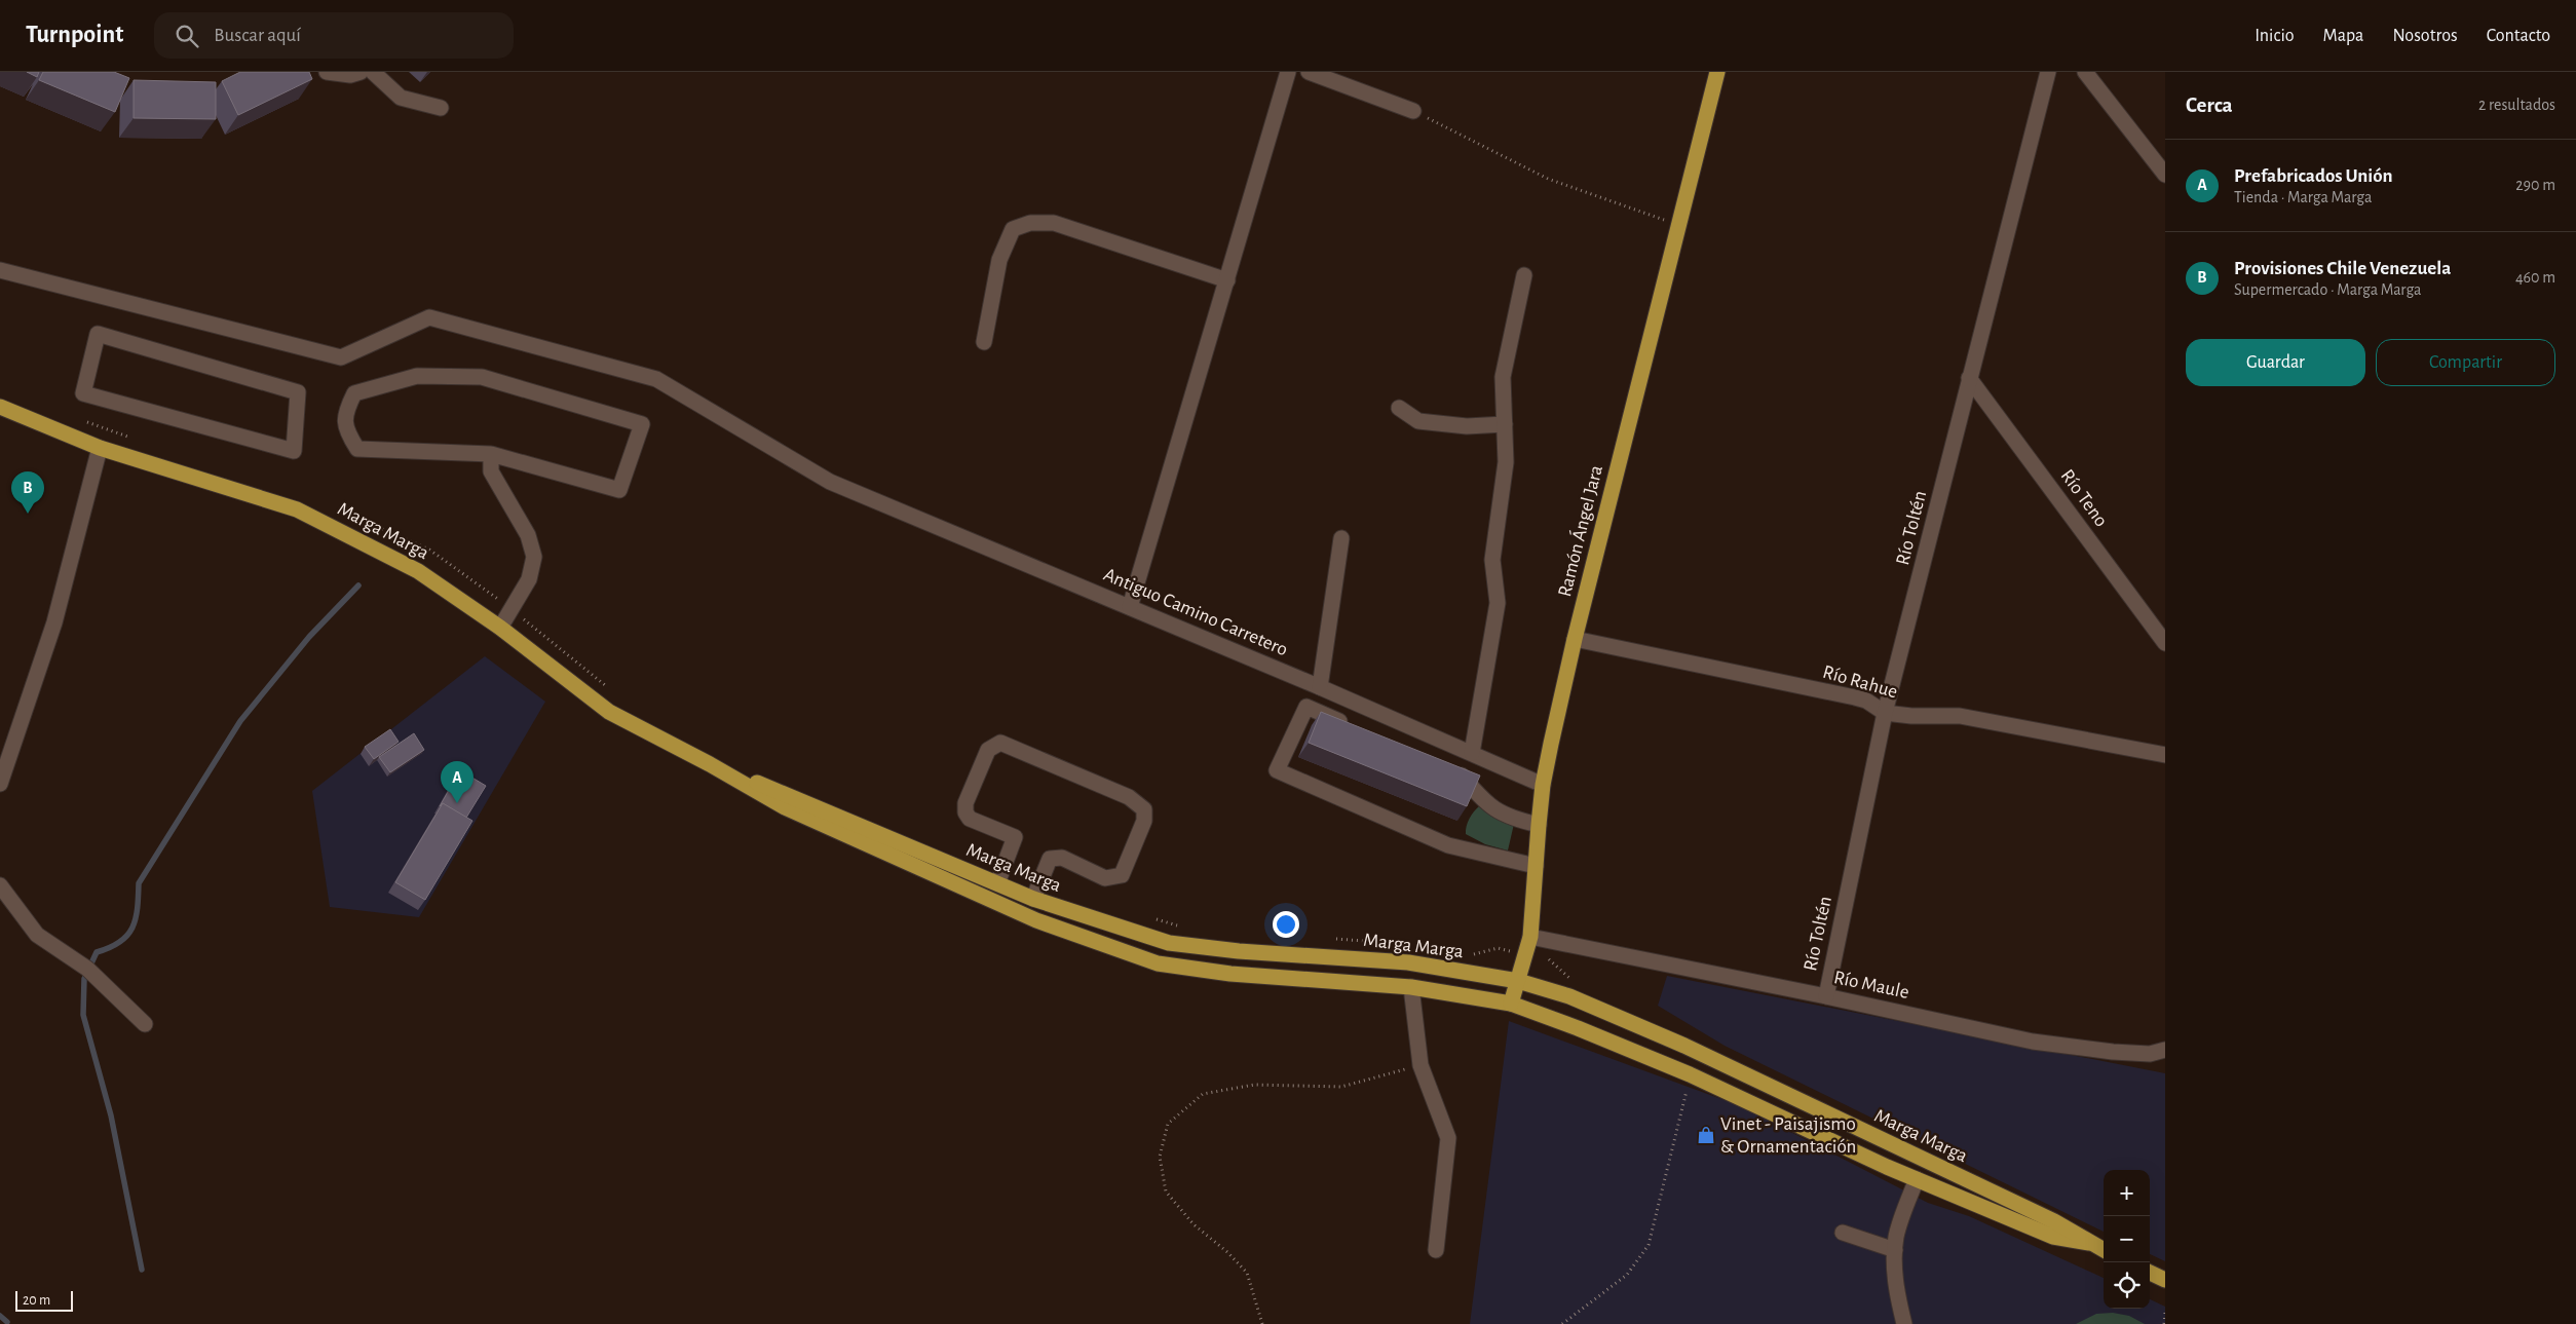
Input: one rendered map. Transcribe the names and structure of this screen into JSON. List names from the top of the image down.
{
  "streets": {
    "main road": ["Marga Marga", "Ramón Ángel Jara"],
    "street": [
      "Río Teno",
      "Río Toltén",
      "Antiguo Camino Carretero",
      "Río Rahue",
      "Río Maule"
    ]
  },
  "crossings": [
    ["Río Teno", "Río Toltén"],
    ["Río Toltén", "Río Rahue"],
    ["Río Toltén", "Río Maule"],
    ["Marga Marga", "Ramón Ángel Jara"],
    ["Ramón Ángel Jara", "Antiguo Camino Carretero"],
    ["Ramón Ángel Jara", "Río Rahue"],
    ["Ramón Ángel Jara", "Río Maule"]
  ],
  "places": {
    "shop": ["Vinet - Paisajismo & Ornamentación"]
  },
  "scale_bar": "20 m",
  "page": {
    "header": "Turnpoint",
    "search": "Buscar aquí",
    "nav": [
      "Inicio",
      "Mapa",
      "Nosotros",
      "Contacto"
    ],
    "heading": ["Cerca", "2 resultados"],
    "list": [
      {
        "mark": "A",
        "name": "Prefabricados Unión",
        "note": "Tienda · Marga Marga",
        "value": "290 m"
      },
      {
        "mark": "B",
        "name": "Provisiones Chile Venezuela",
        "note": "Supermercado · Marga Marga",
        "value": "460 m"
      }
    ],
    "buttons": ["Guardar", "Compartir"],
    "pins": ["B", "A"],
    "map_buttons": ["+", "−"],
    "scale": "20 m"
  }
}
